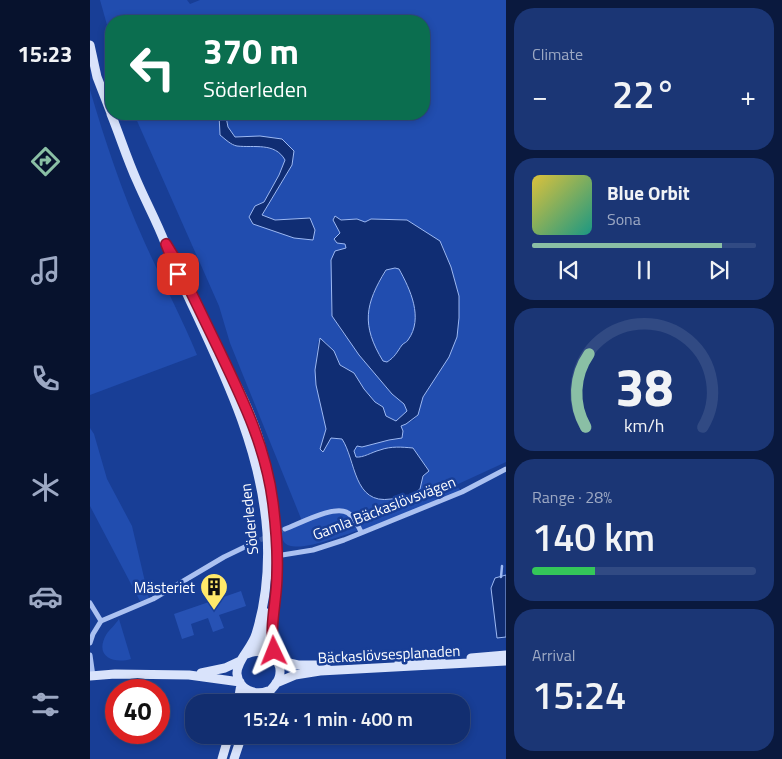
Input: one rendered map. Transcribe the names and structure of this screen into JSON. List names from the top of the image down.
{
  "streets": {
    "street": ["Gamla Bäckaslövsvägen", "Söderleden", "Bäckaslövsesplanaden"]
  },
  "crossings": [
    ["Gamla Bäckaslövsvägen", "Söderleden"],
    ["Söderleden", "Bäckaslövsesplanaden"]
  ],
  "places": {
    "building": ["Mästeriet"]
  },
  "page": {
    "tabs": "15:23",
    "tile": [
      "Climate",
      ["Range · 28%", "140 km"],
      ["Arrival", "15:24"]
    ],
    "turn": ["370 m", "Söderleden"],
    "heat": ["−", "22°", "+"],
    "song": ["Blue Orbit", "Sona"],
    "limit": "40",
    "trip": "15:24 · 1 min · 400 m",
    "gauge": ["38", "km/h"]
  }
}
